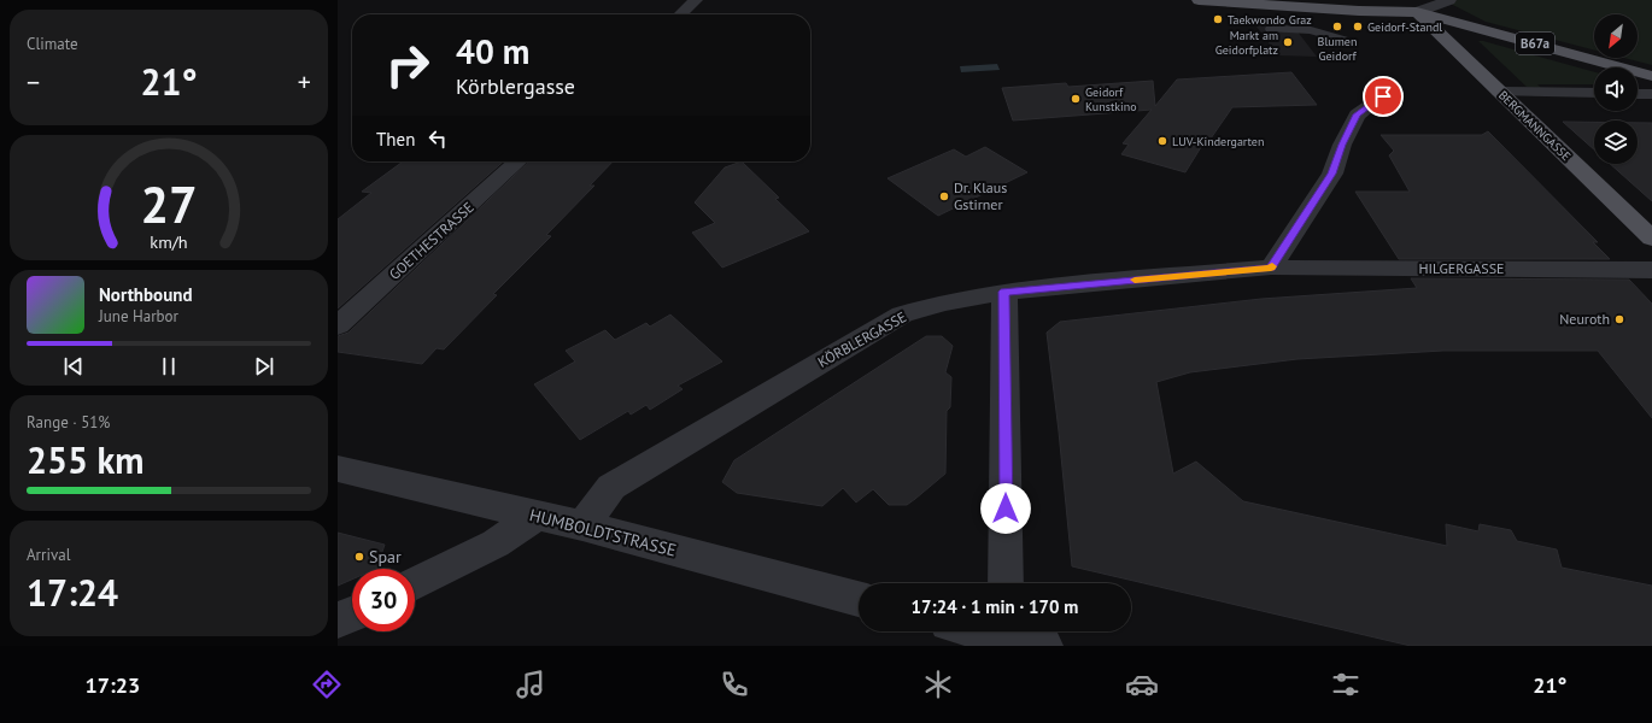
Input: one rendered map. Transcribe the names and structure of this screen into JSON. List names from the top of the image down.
{
  "streets": {
    "main road": ["B67a", "BERGMANNGASSE"],
    "street": [
      "GOETHESTRASSE",
      "HILGERGASSE",
      "KÖRBLERGASSE",
      "HUMBOLDTSTRASSE"
    ]
  },
  "crossings": [
    ["B67a", "BERGMANNGASSE"],
    ["HILGERGASSE", "KÖRBLERGASSE"],
    ["KÖRBLERGASSE", "HUMBOLDTSTRASSE"]
  ],
  "places": [
    "Taekwondo Graz",
    "Blumen Geidorf",
    "Geidorf-Standl",
    "Markt am Geidorfplatz",
    "Geidorf Kunstkino",
    "LUV-Kindergarten",
    "Dr. Klaus Gstirner",
    "Neuroth",
    "Spar"
  ],
  "north": "bottom left",
  "page": {
    "tile": [
      "Climate",
      ["Range · 51%", "255 km"],
      ["Arrival", "17:24"]
    ],
    "turn": ["40 m", "Körblergasse"],
    "heat": ["−", "21°", "+"],
    "then": "Then",
    "song": ["Northbound", "June Harbor"],
    "limit": "30",
    "trip": "17:24 · 1 min · 170 m",
    "tabs": ["17:23", "21°"],
    "gauge": ["27", "km/h"]
  }
}
